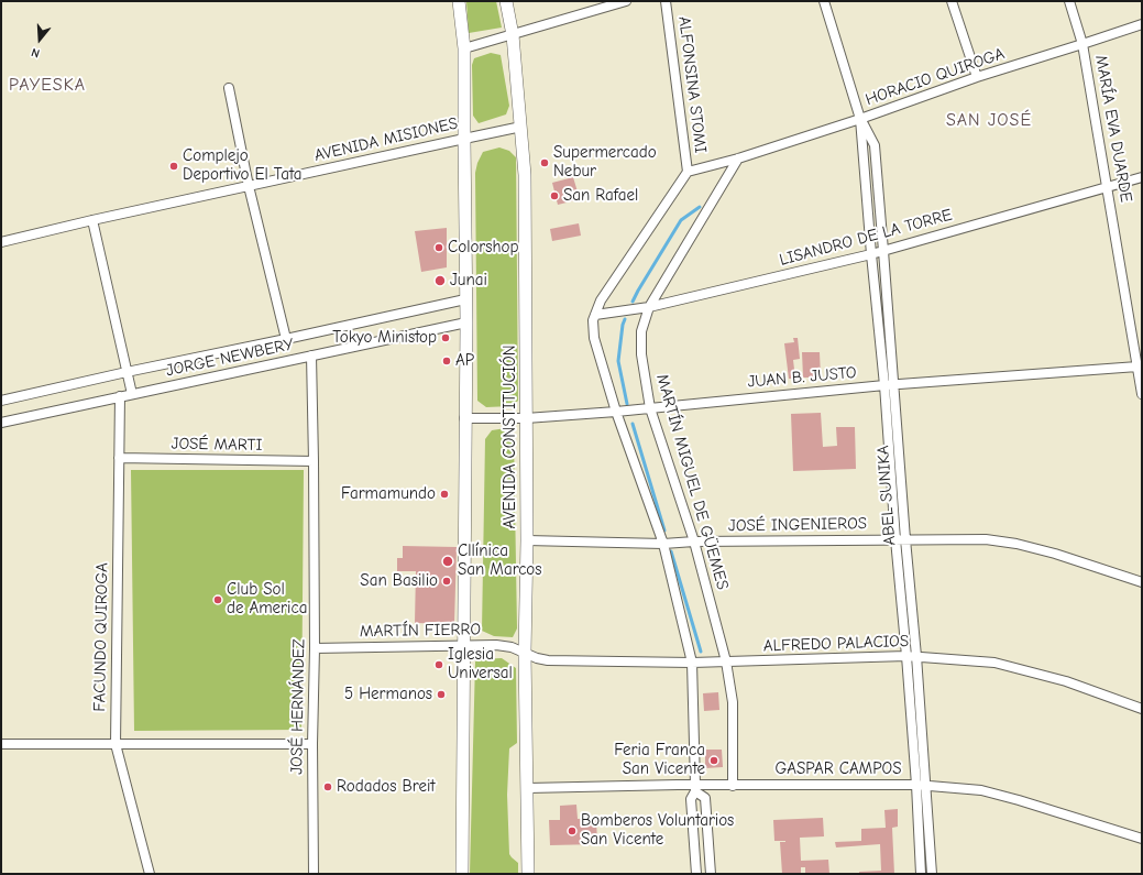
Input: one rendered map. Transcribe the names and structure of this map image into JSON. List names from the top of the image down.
{
  "streets": {
    "main road": ["AVENIDA CONSTITUCIÓN"],
    "street": [
      "HORACIO QUIROGA",
      "ALFONSINA STOMI",
      "MARÍA EVA DUARDE",
      "AVENIDA MISIONES",
      "LISANDRO DE LA TORRE",
      "JORGE NEWBERY",
      "JUAN B. JUSTO",
      "JOSÉ MARTI",
      "MARTÍN MIGUEL DE GÜEMES",
      "ABEL SUNIKA",
      "JOSÉ INGENIEROS",
      "MARTÍN FIERRO",
      "FACUNDO QUIROGA",
      "ALFREDO PALACIOS",
      "JOSÉ HERNÁNDEZ",
      "GASPAR CAMPOS"
    ]
  },
  "crossings": [
    ["HORACIO QUIROGA", "ALFONSINA STOMI"],
    ["HORACIO QUIROGA", "MARÍA EVA DUARDE"],
    ["HORACIO QUIROGA", "MARTÍN MIGUEL DE GÜEMES"],
    ["HORACIO QUIROGA", "ABEL SUNIKA"],
    ["ALFONSINA STOMI", "MARTÍN MIGUEL DE GÜEMES"],
    ["MARÍA EVA DUARDE", "LISANDRO DE LA TORRE"],
    ["MARÍA EVA DUARDE", "JUAN B. JUSTO"],
    ["AVENIDA MISIONES", "AVENIDA CONSTITUCIÓN"],
    ["LISANDRO DE LA TORRE", "MARTÍN MIGUEL DE GÜEMES"],
    ["LISANDRO DE LA TORRE", "ABEL SUNIKA"],
    ["JORGE NEWBERY", "FACUNDO QUIROGA"],
    ["JORGE NEWBERY", "JOSÉ HERNÁNDEZ"],
    ["JUAN B. JUSTO", "AVENIDA CONSTITUCIÓN"],
    ["JUAN B. JUSTO", "MARTÍN MIGUEL DE GÜEMES"],
    ["JUAN B. JUSTO", "ABEL SUNIKA"],
    ["AVENIDA CONSTITUCIÓN", "JOSÉ INGENIEROS"],
    ["AVENIDA CONSTITUCIÓN", "MARTÍN FIERRO"],
    ["AVENIDA CONSTITUCIÓN", "ALFREDO PALACIOS"],
    ["AVENIDA CONSTITUCIÓN", "GASPAR CAMPOS"],
    ["JOSÉ MARTI", "FACUNDO QUIROGA"],
    ["JOSÉ MARTI", "JOSÉ HERNÁNDEZ"],
    ["MARTÍN MIGUEL DE GÜEMES", "JOSÉ INGENIEROS"],
    ["MARTÍN MIGUEL DE GÜEMES", "ALFREDO PALACIOS"],
    ["MARTÍN MIGUEL DE GÜEMES", "GASPAR CAMPOS"],
    ["ABEL SUNIKA", "JOSÉ INGENIEROS"],
    ["ABEL SUNIKA", "ALFREDO PALACIOS"],
    ["ABEL SUNIKA", "GASPAR CAMPOS"],
    ["MARTÍN FIERRO", "ALFREDO PALACIOS"],
    ["MARTÍN FIERRO", "JOSÉ HERNÁNDEZ"]
  ],
  "districts": ["PAYESKA", "SAN JOSÉ"],
  "places": [
    "Supermercado Nebur",
    "Complejo Deportivo El Tata",
    "San Rafael",
    "Colorshop",
    "Junai",
    "Tokyo Ministop",
    "AP",
    "Farmamundo",
    "Cllínica San Marcos",
    "San Basilio",
    "Club Sol de America",
    "Iglesia Universal",
    "5 Hermanos",
    "Feria Franca San Vicente",
    "Rodados Breit",
    "Bomberos Voluntarios San Vicente"
  ],
  "north": "bottom"
}
